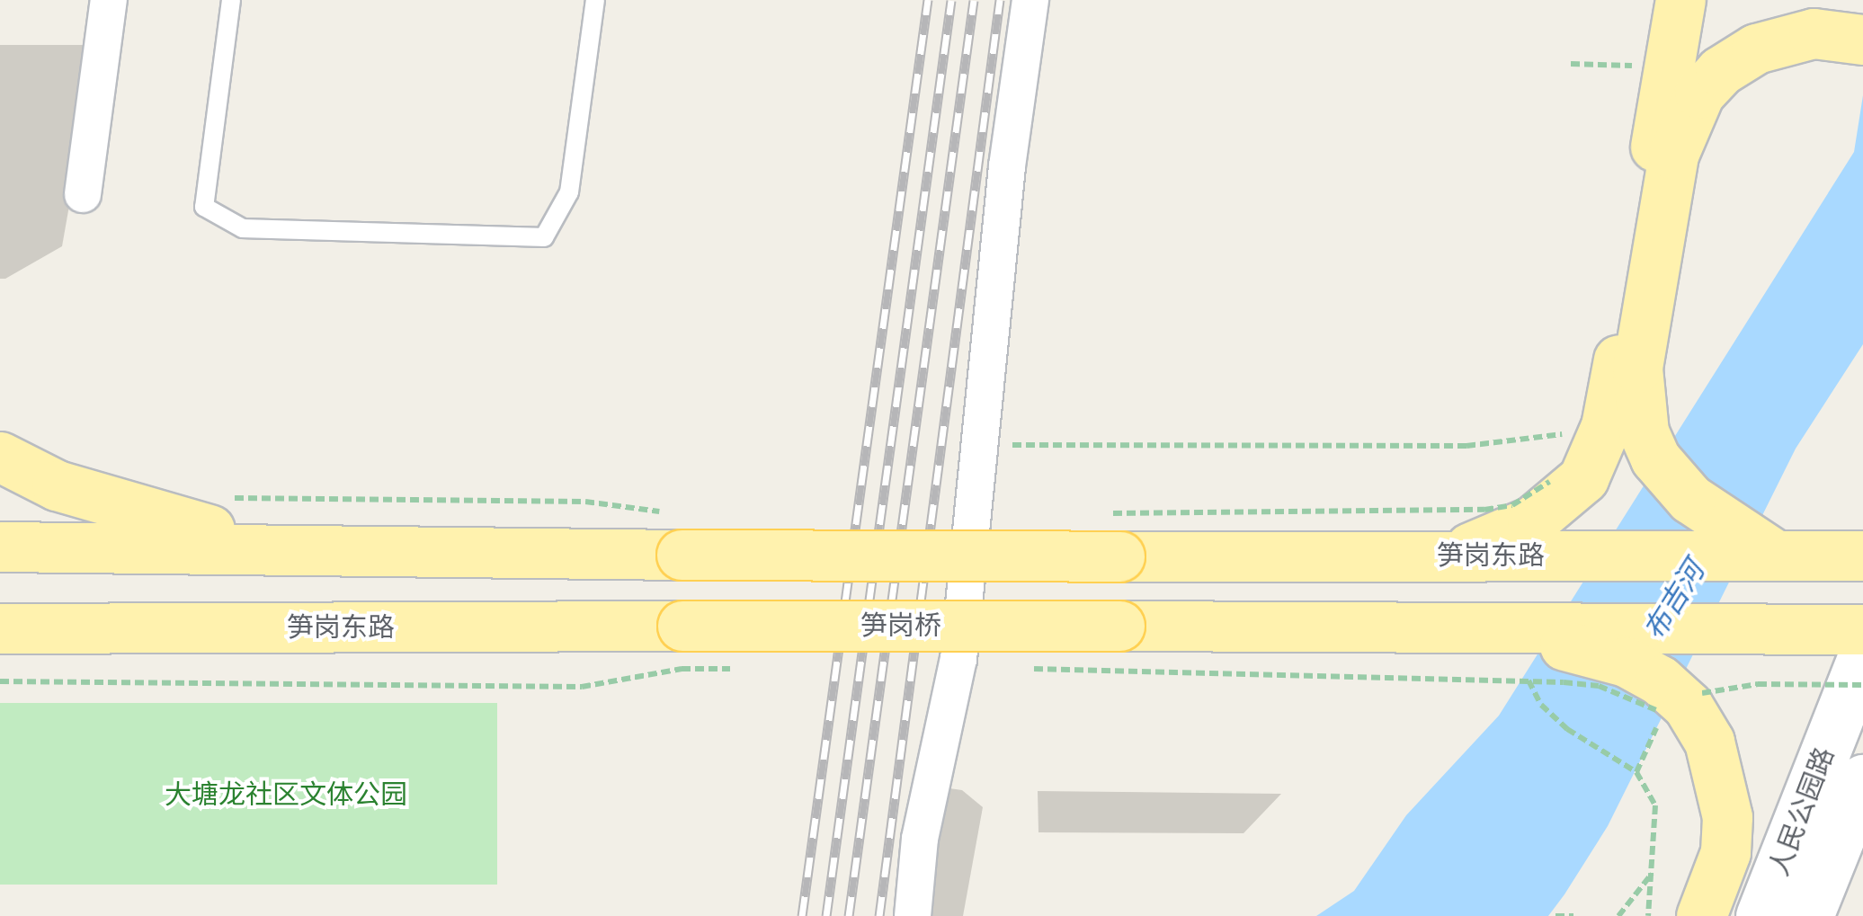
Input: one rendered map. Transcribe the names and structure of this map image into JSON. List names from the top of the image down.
{
  "streets": {
    "main road": ["笋岗东路", "笋岗桥", "人民公园路"]
  },
  "crossings": [
    ["笋岗东路", "笋岗桥"]
  ],
  "water": ["布吉河"],
  "parks": ["大塘龙社区文体公园"]
}
